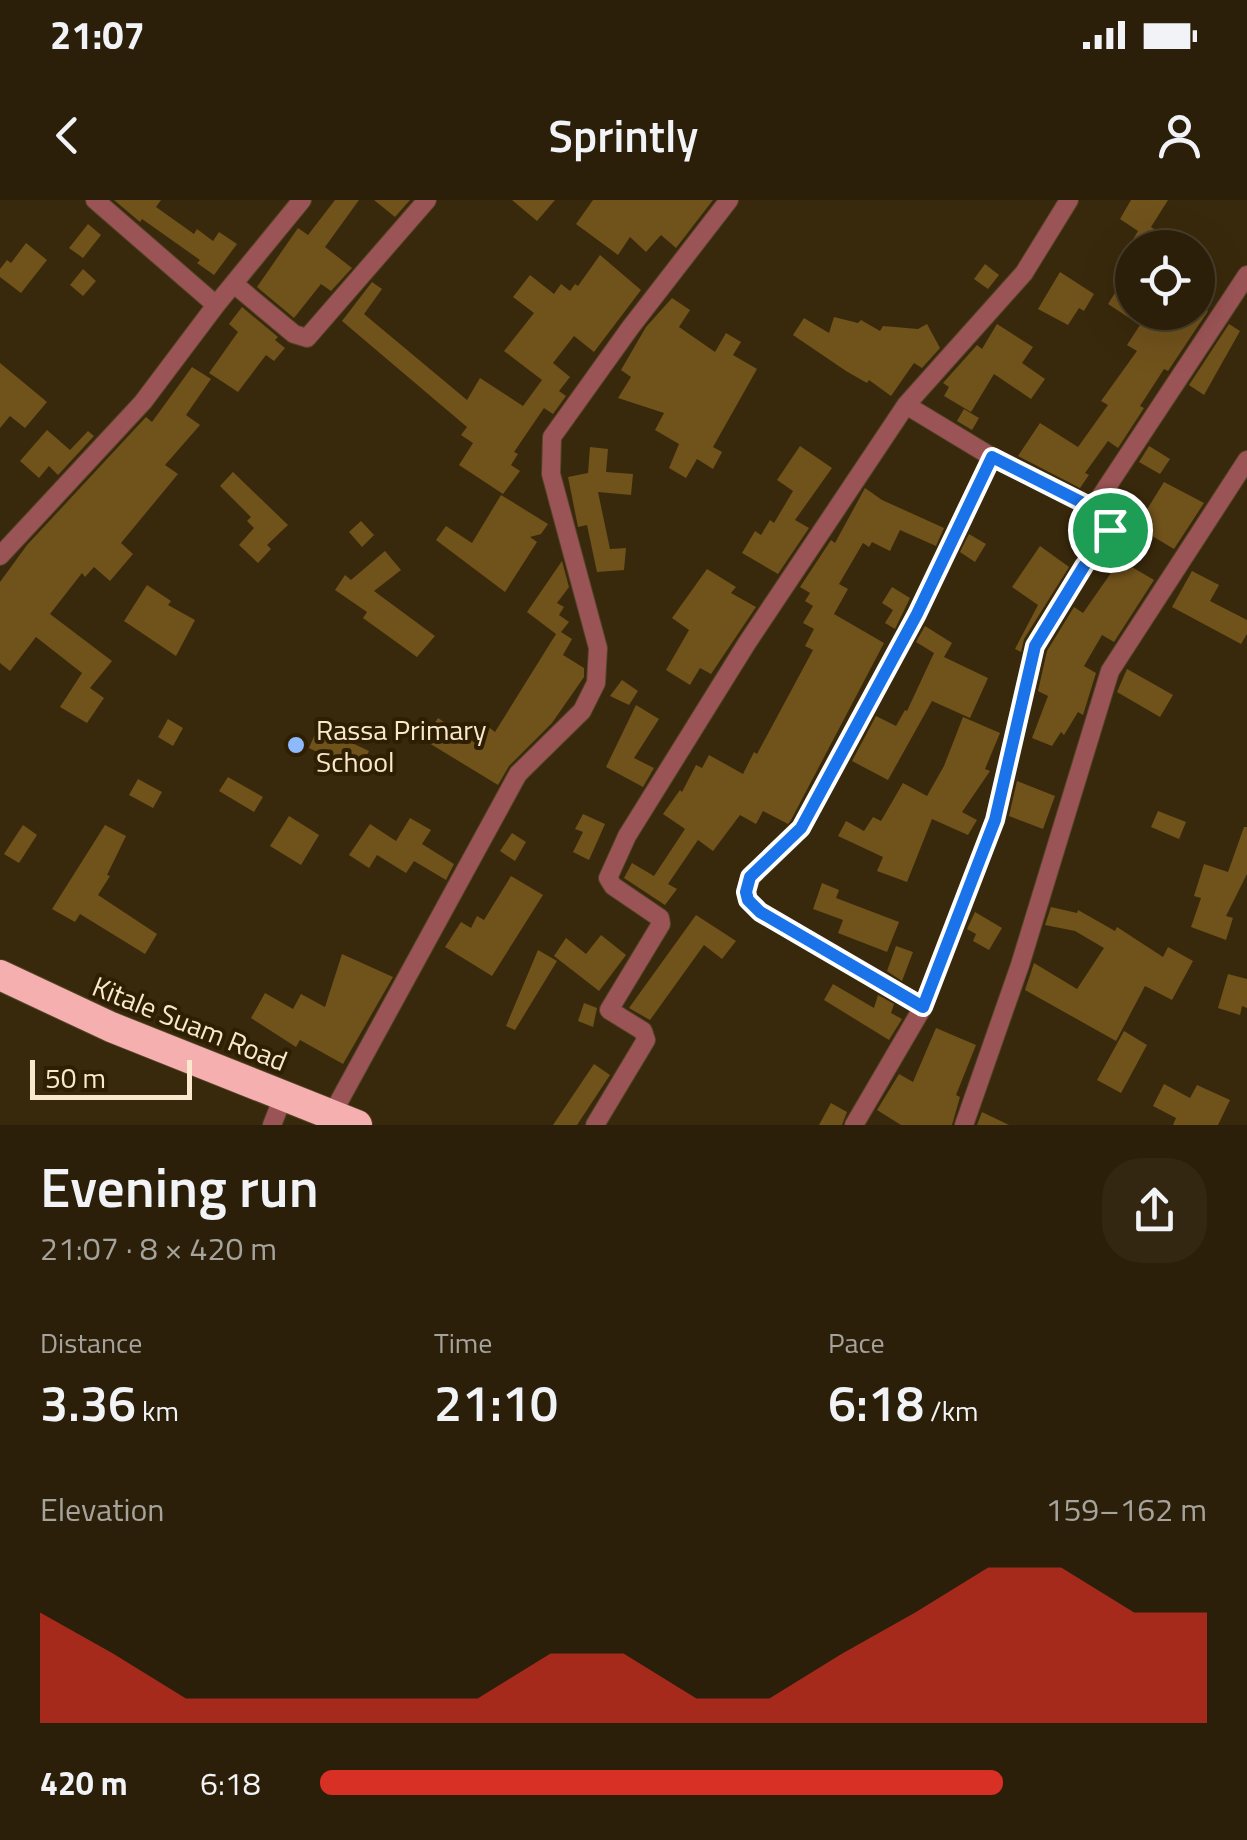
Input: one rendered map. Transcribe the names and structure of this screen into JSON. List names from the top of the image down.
{
  "streets": {
    "highway": ["Kitale Suam Road"]
  },
  "places": ["Rassa Primary School"],
  "scale_bar": "50 m",
  "page": {
    "status": "21:07",
    "header": "Sprintly",
    "scale": "50 m",
    "heading": ["Evening run", "21:07 · 8 × 420 m"],
    "stats": [
      ["Distance", "3.36 km"],
      ["Time", "21:10"],
      ["Pace", "6:18 /km"]
    ],
    "chart": ["Elevation", "159–162 m"],
    "list": [
      {
        "name": "420 m",
        "note": "6:18"
      }
    ]
  }
}
